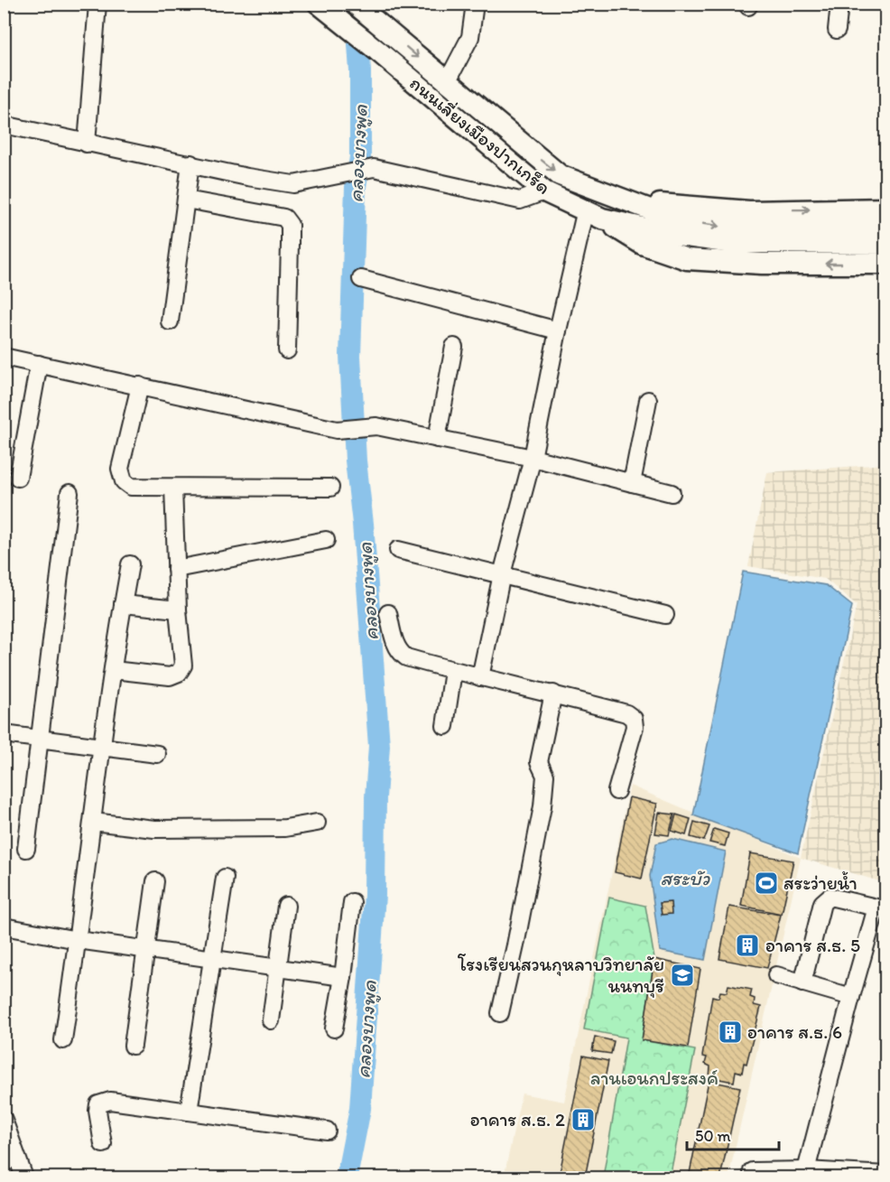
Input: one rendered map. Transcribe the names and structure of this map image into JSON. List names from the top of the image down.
{
  "streets": {
    "main road": ["ถนนเลี่ยงเมืองปากเกร็ด"]
  },
  "water": ["คลองบางพูด", "สระบัว"],
  "parks": ["ลานเอนกประสงค์"],
  "places": {
    "sports": ["สระว่ายน้ำ"],
    "building": ["อาคาร ส.ธ. 5", "อาคาร ส.ธ. 6", "อาคาร ส.ธ. 2"],
    "school or university": ["โรงเรียนสวนกุหลาบวิทยาลัย นนทบุรี"]
  },
  "scale_bar": "50 m"
}
